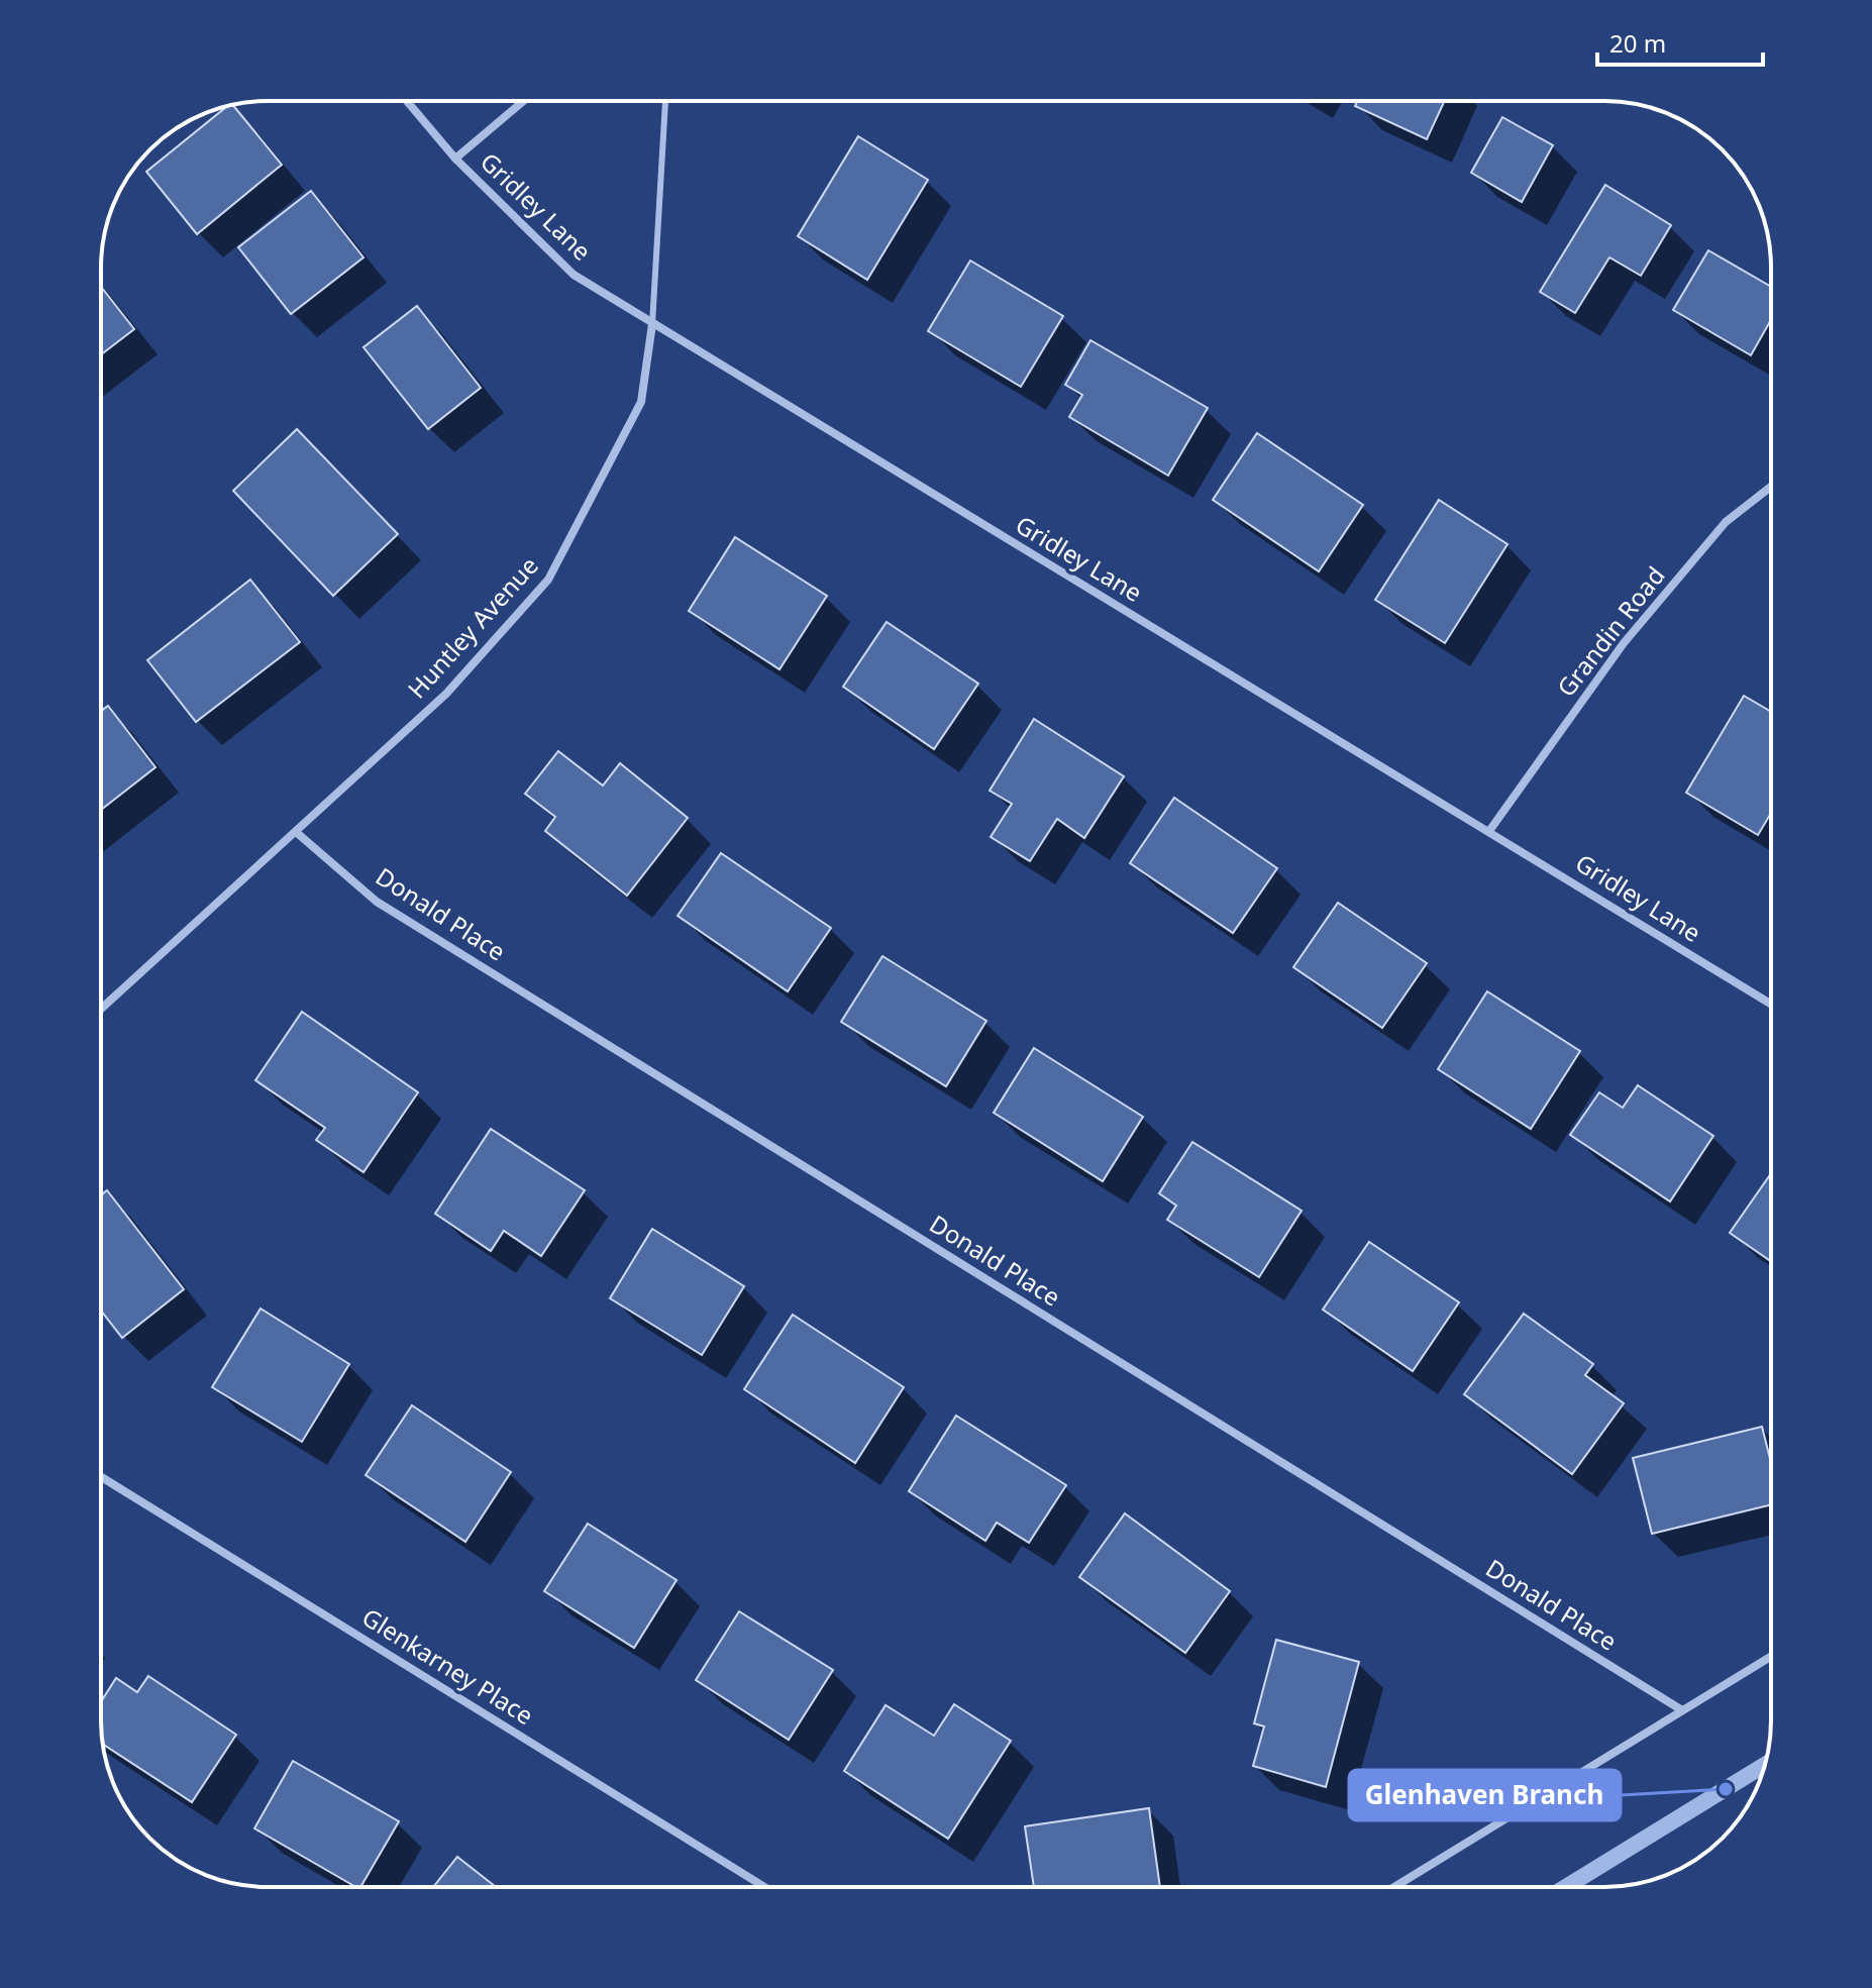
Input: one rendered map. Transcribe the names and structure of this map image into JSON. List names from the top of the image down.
{
  "streets": {
    "street": [
      "Gridley Lane",
      "Huntley Avenue",
      "Grandin Road",
      "Donald Place",
      "Glenkarney Place"
    ]
  },
  "crossings": [
    ["Gridley Lane", "Huntley Avenue"],
    ["Gridley Lane", "Grandin Road"],
    ["Huntley Avenue", "Donald Place"]
  ],
  "places": ["Glenhaven Branch"],
  "scale_bar": "20 m"
}
